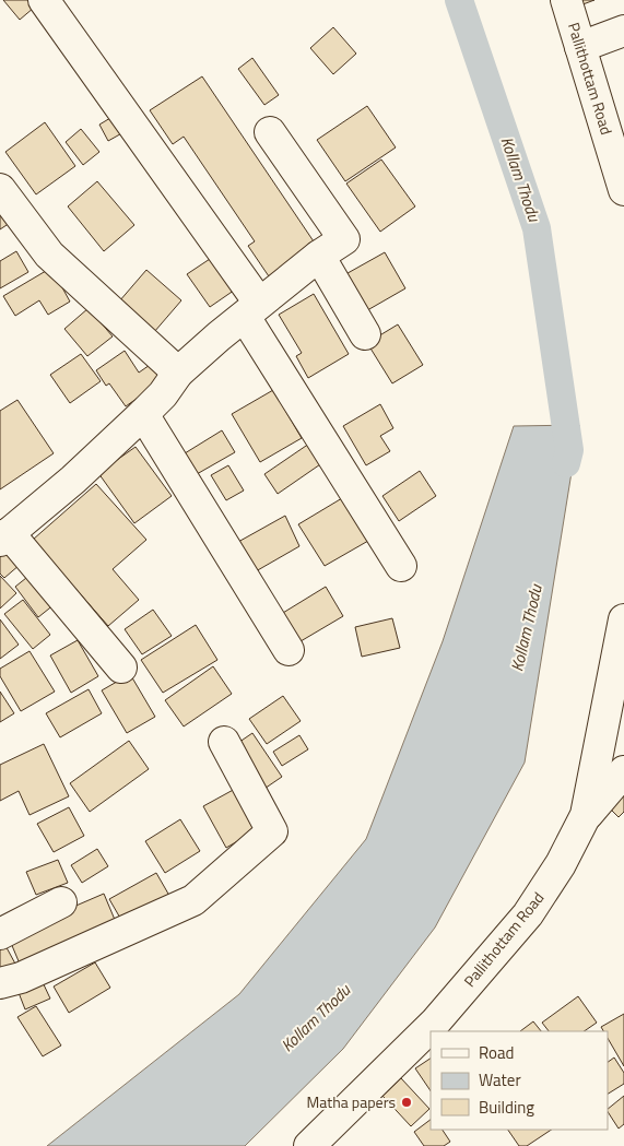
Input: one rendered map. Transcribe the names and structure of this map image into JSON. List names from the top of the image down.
{
  "streets": {
    "street": ["Pallithottam Road"]
  },
  "water": ["Kollam Thodu"],
  "places": ["Matha papers"],
  "legend": ["Road", "Water", "Building"]
}
